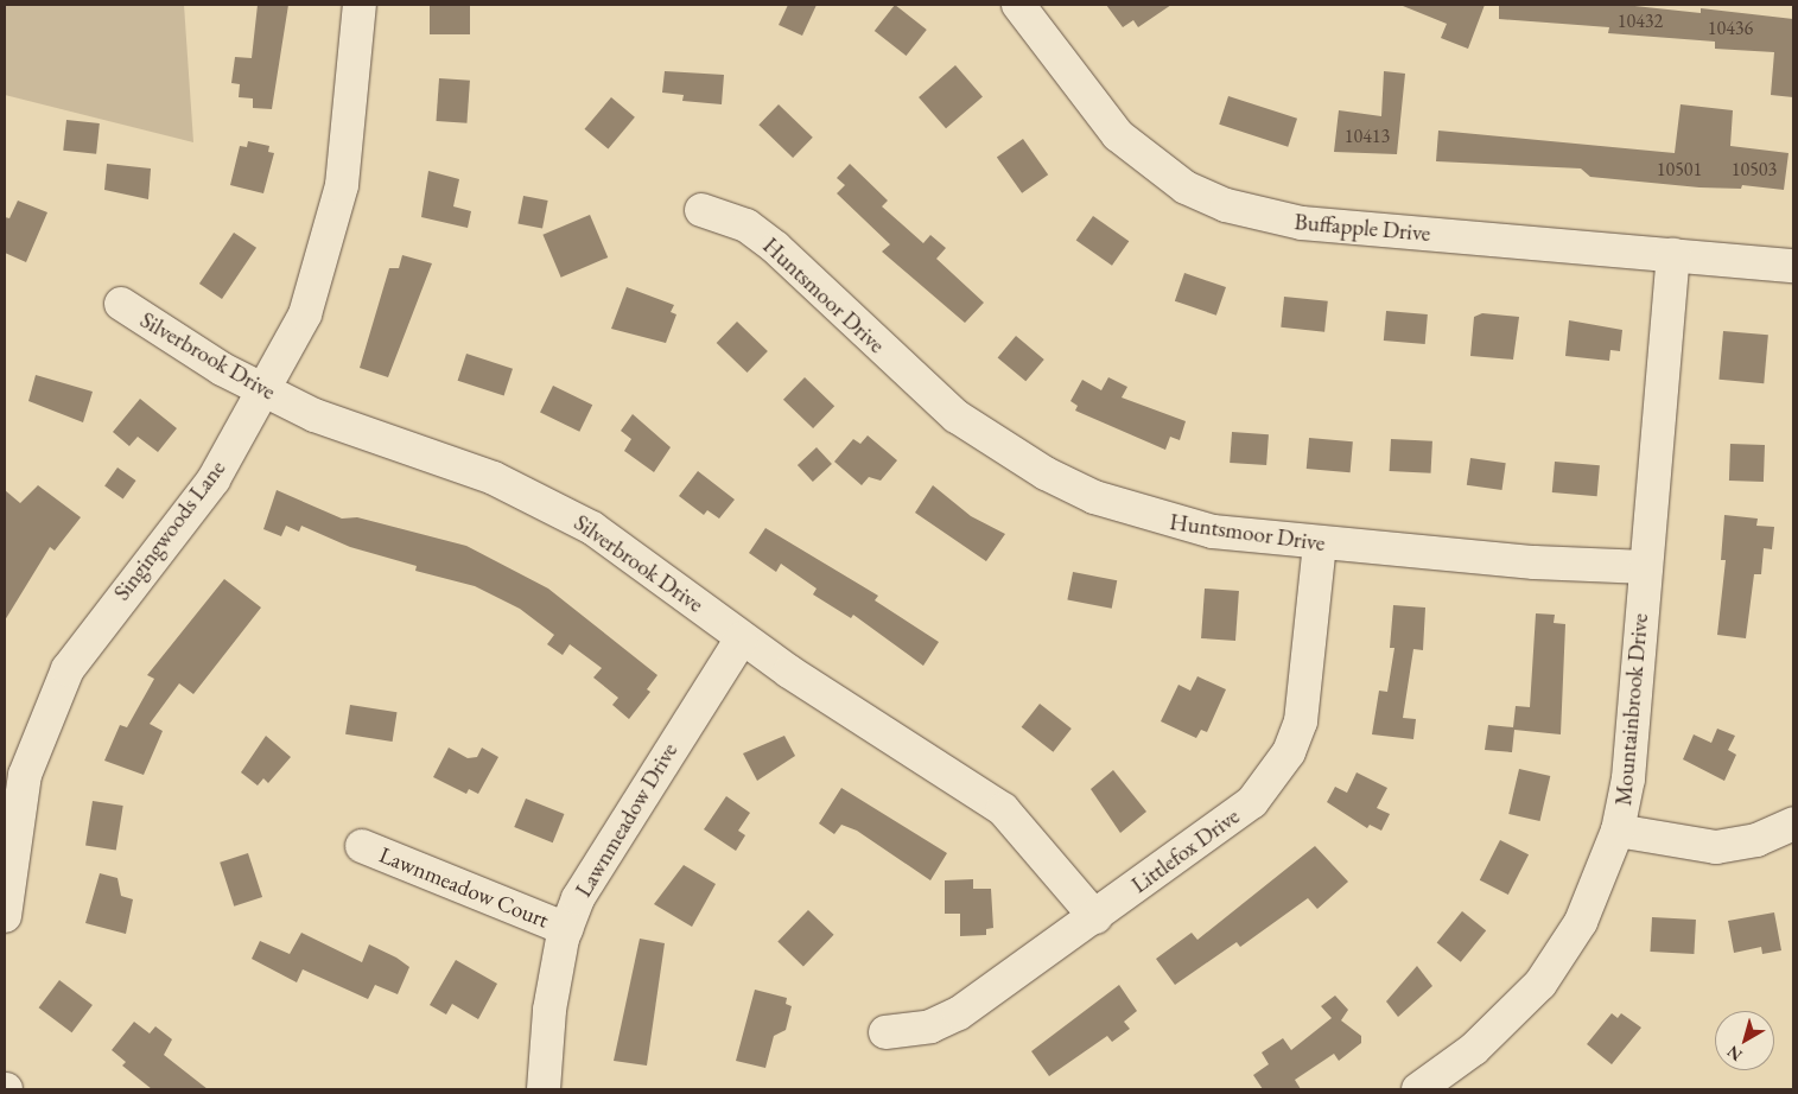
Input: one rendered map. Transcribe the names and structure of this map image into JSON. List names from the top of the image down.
{
  "streets": {
    "street": [
      "Buffapple Drive",
      "Huntsmoor Drive",
      "Silverbrook Drive",
      "Singingwoods Lane",
      "Mountainbrook Drive",
      "Lawnmeadow Drive",
      "Littlefox Drive",
      "Lawnmeadow Court"
    ]
  },
  "crossings": [
    ["Buffapple Drive", "Mountainbrook Drive"],
    ["Huntsmoor Drive", "Mountainbrook Drive"],
    ["Huntsmoor Drive", "Littlefox Drive"],
    ["Silverbrook Drive", "Singingwoods Lane"],
    ["Silverbrook Drive", "Lawnmeadow Drive"],
    ["Silverbrook Drive", "Littlefox Drive"],
    ["Lawnmeadow Drive", "Lawnmeadow Court"]
  ],
  "house_numbers": [
    "10432",
    "10436",
    "10413",
    "10501",
    "10503"
  ],
  "north": "bottom left"
}
